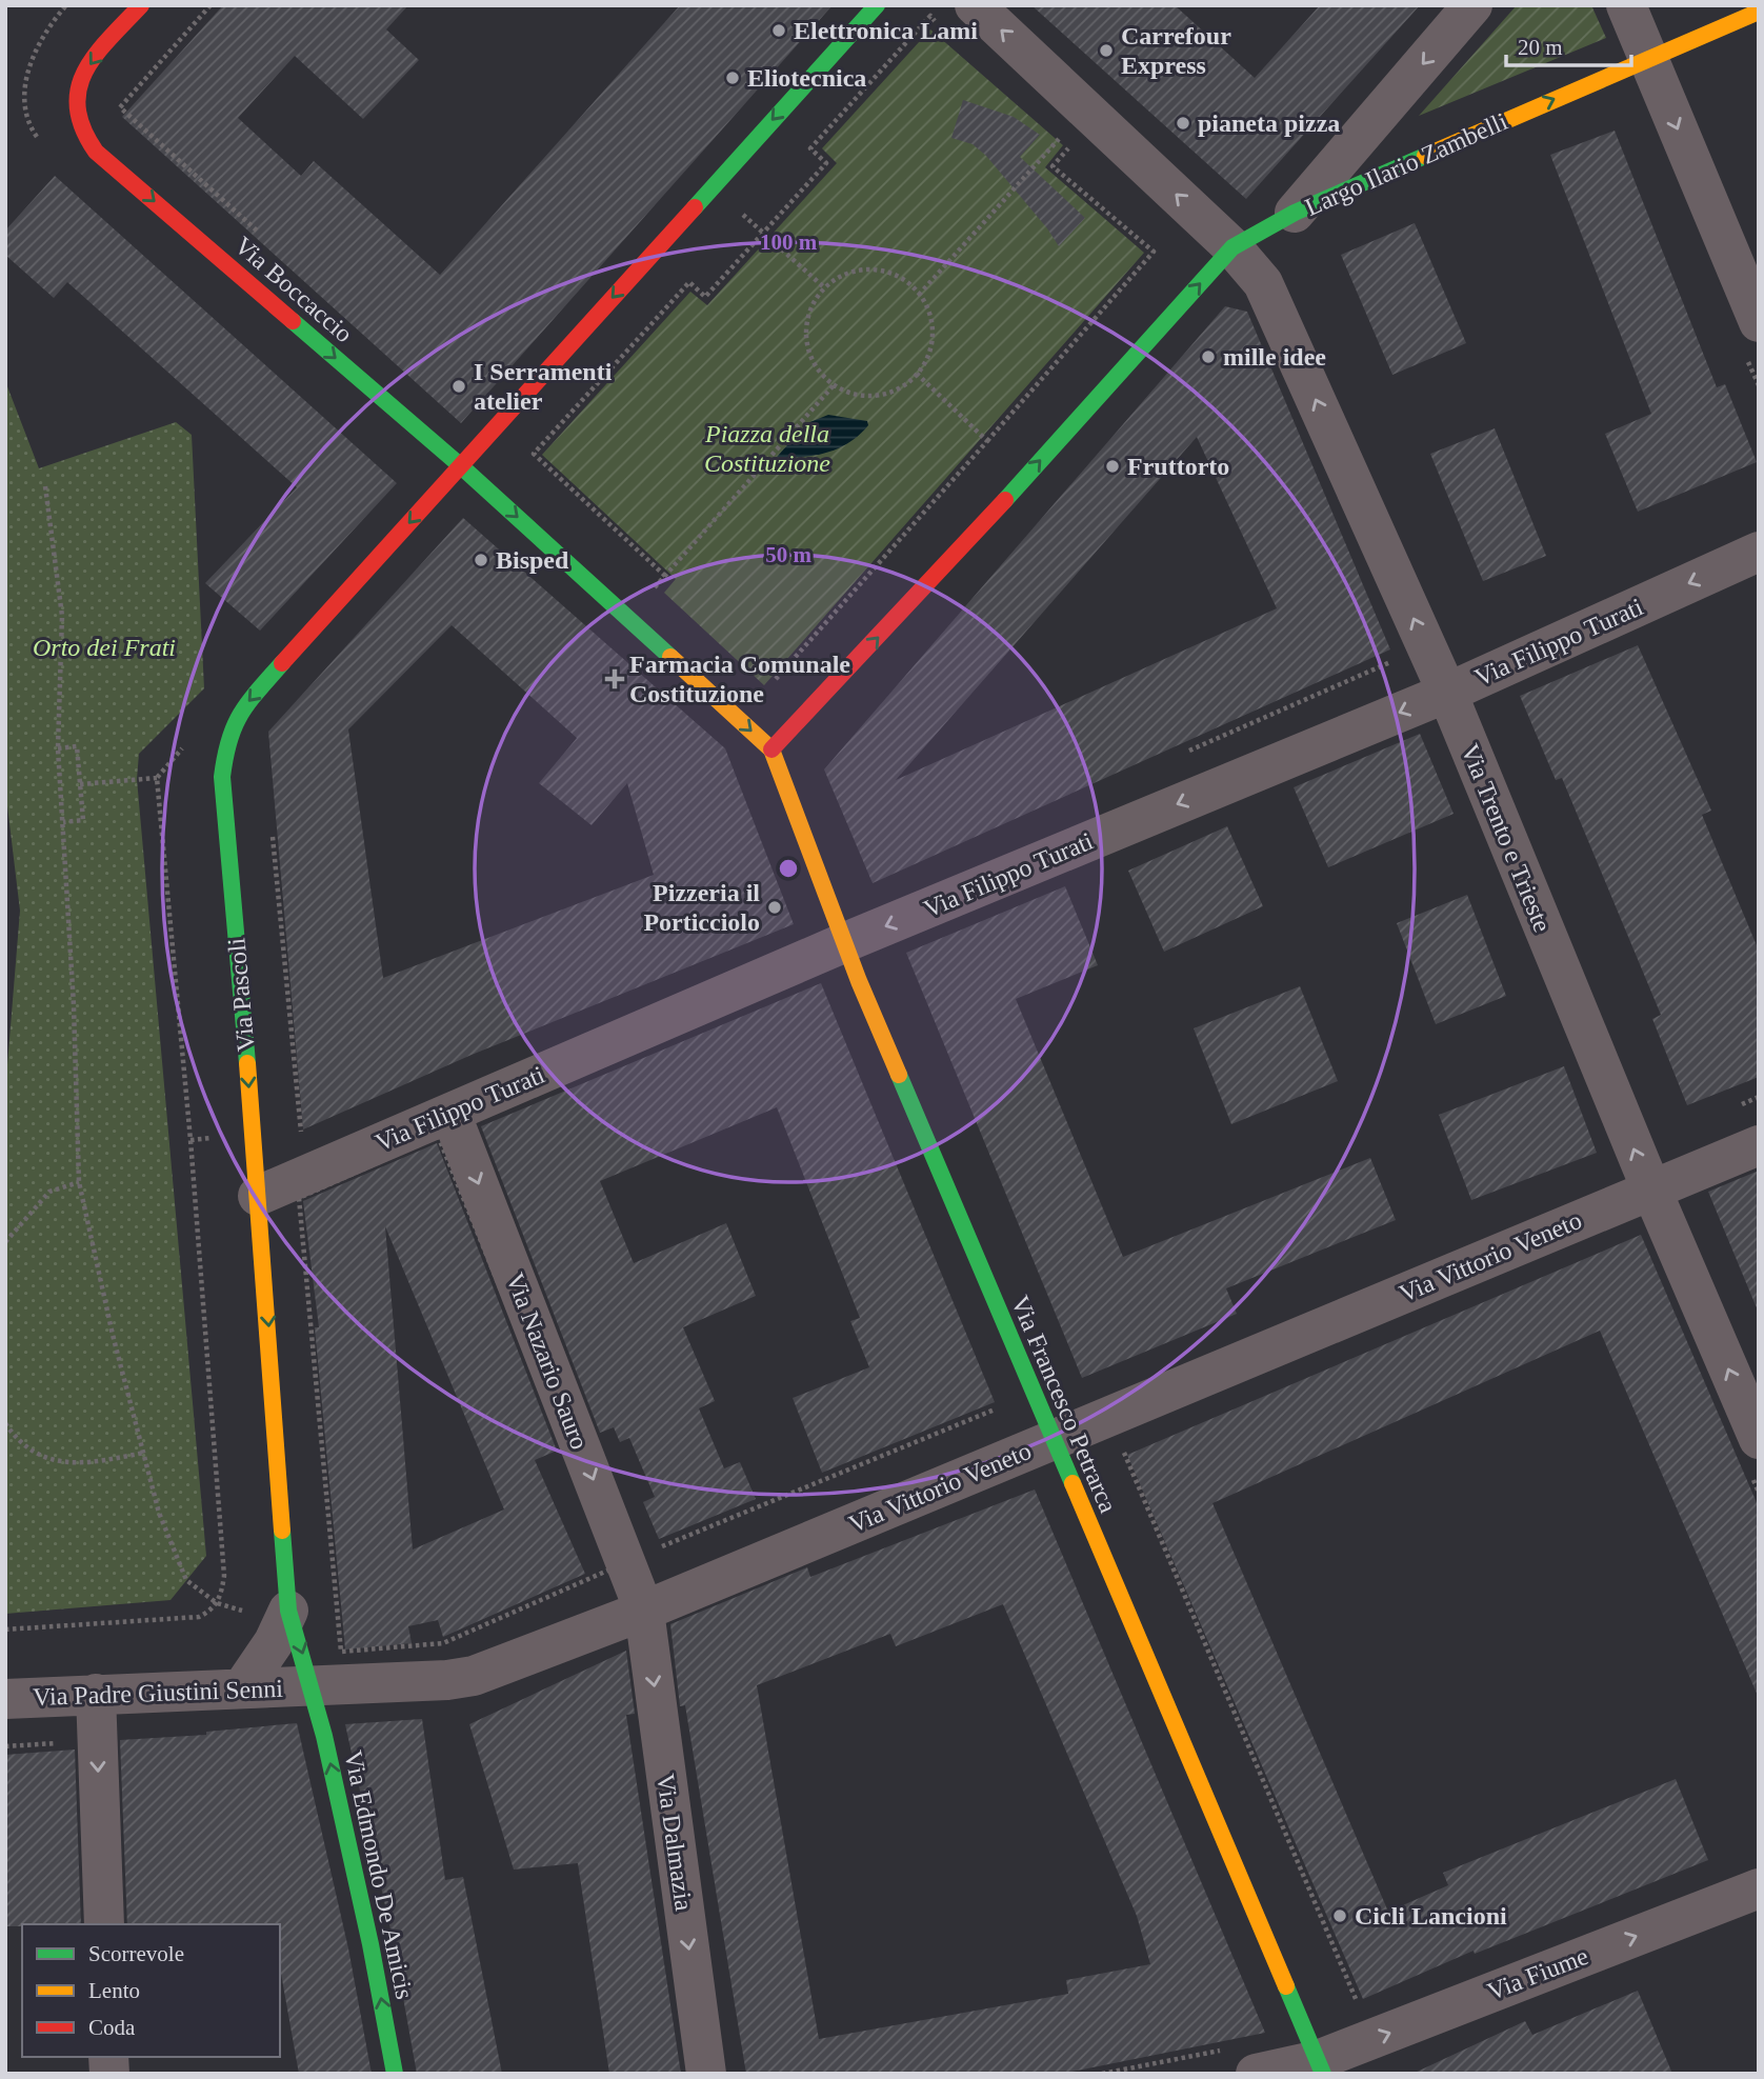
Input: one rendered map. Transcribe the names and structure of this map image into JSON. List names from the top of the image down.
{
  "streets": {
    "street": [
      "Largo Ilario Zambelli",
      "Via Boccaccio",
      "Via Filippo Turati",
      "Via Trento e Trieste",
      "Via Pascoli",
      "Via Vittorio Veneto",
      "Via Nazario Sauro",
      "Via Francesco Petrarca",
      "Via Padre Giustini Senni",
      "Via Dalmazia",
      "Via Edmondo De Amicis",
      "Via Fiume"
    ]
  },
  "crossings": [
    ["Via Boccaccio", "Via Pascoli"],
    ["Via Filippo Turati", "Via Trento e Trieste"],
    ["Via Filippo Turati", "Via Pascoli"],
    ["Via Filippo Turati", "Via Nazario Sauro"],
    ["Via Filippo Turati", "Via Francesco Petrarca"],
    ["Via Trento e Trieste", "Via Vittorio Veneto"],
    ["Via Pascoli", "Via Vittorio Veneto"],
    ["Via Pascoli", "Via Padre Giustini Senni"],
    ["Via Pascoli", "Via Edmondo De Amicis"],
    ["Via Vittorio Veneto", "Via Nazario Sauro"],
    ["Via Vittorio Veneto", "Via Francesco Petrarca"],
    ["Via Vittorio Veneto", "Via Padre Giustini Senni"],
    ["Via Vittorio Veneto", "Via Dalmazia"],
    ["Via Vittorio Veneto", "Via Edmondo De Amicis"],
    ["Via Nazario Sauro", "Via Dalmazia"],
    ["Via Francesco Petrarca", "Via Fiume"],
    ["Via Padre Giustini Senni", "Via Edmondo De Amicis"]
  ],
  "one_way": [
    "Via Boccaccio",
    "Via Trento e Trieste",
    "Via Pascoli",
    "Via Nazario Sauro",
    "Via Dalmazia",
    "Via Edmondo De Amicis",
    "Via Fiume"
  ],
  "parks": ["Piazza della Costituzione", "Orto dei Frati"],
  "places": {
    "other": [
      "Elettronica Lami",
      "Carrefour Express",
      "Eliotecnica",
      "pianeta pizza",
      "mille idee",
      "I Serramenti atelier",
      "Fruttorto",
      "Bisped",
      "Pizzeria il Porticciolo",
      "Cicli Lancioni"
    ],
    "health": ["Farmacia Comunale Costituzione"]
  },
  "legend": ["Scorrevole", "Lento", "Coda"],
  "scale_bar": "20 m",
  "rings": ["100 m", "50 m"]
}
